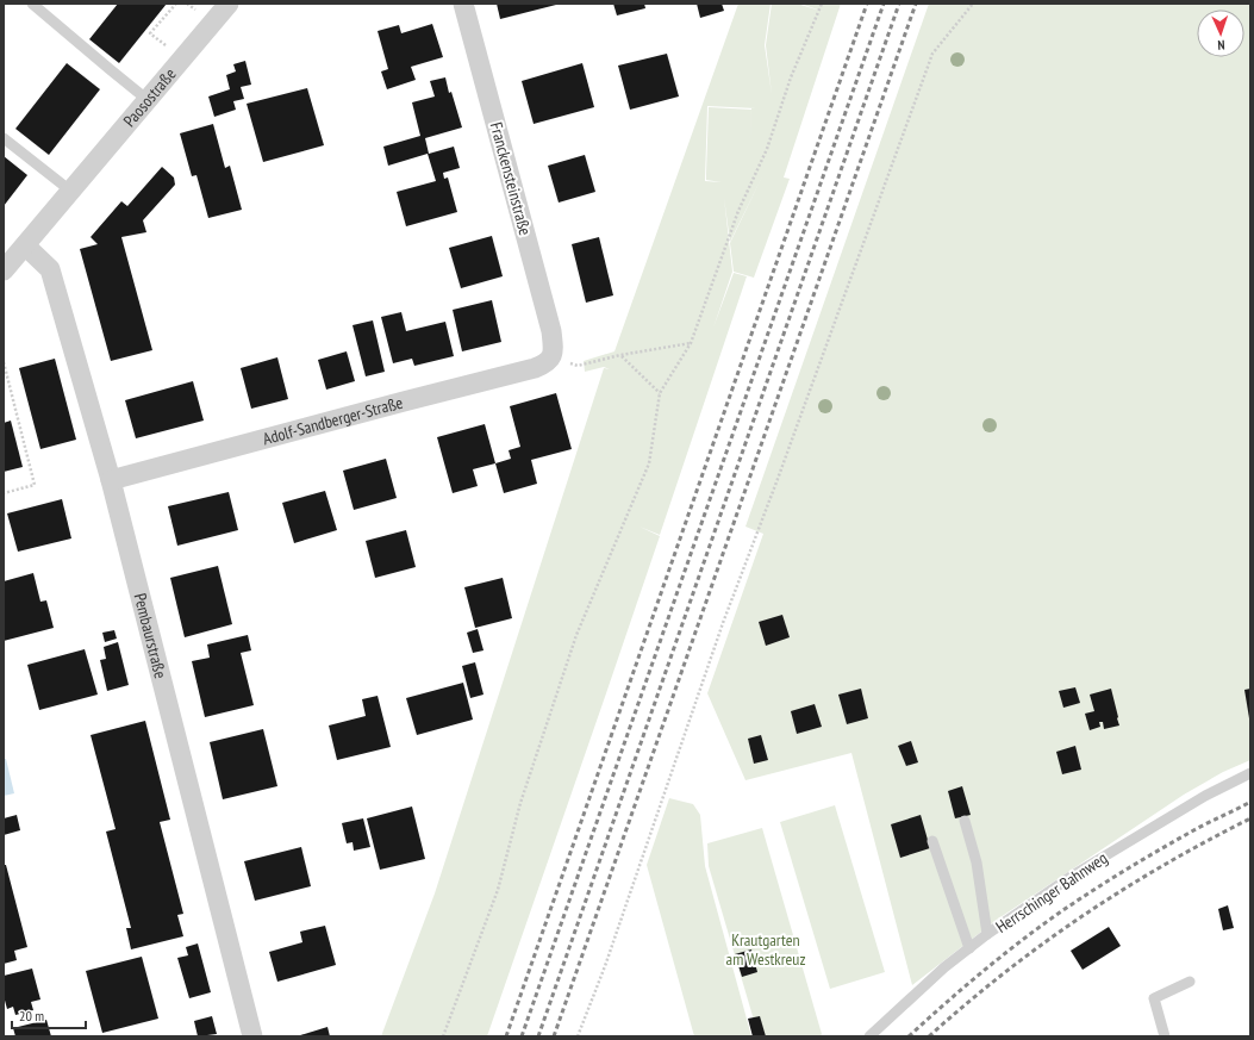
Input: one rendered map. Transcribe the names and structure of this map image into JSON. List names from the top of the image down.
{
  "streets": {
    "street": [
      "Paosostraße",
      "Franckensteinstraße",
      "Adolf-Sandberger-Straße",
      "Pembaurstraße"
    ],
    "lane": ["Herrschinger Bahnweg"]
  },
  "crossings": [
    ["Paosostraße", "Pembaurstraße"],
    ["Franckensteinstraße", "Adolf-Sandberger-Straße"],
    ["Adolf-Sandberger-Straße", "Pembaurstraße"]
  ],
  "parks": ["Krautgarten am Westkreuz"],
  "scale_bar": "20 m",
  "north": "bottom"
}
